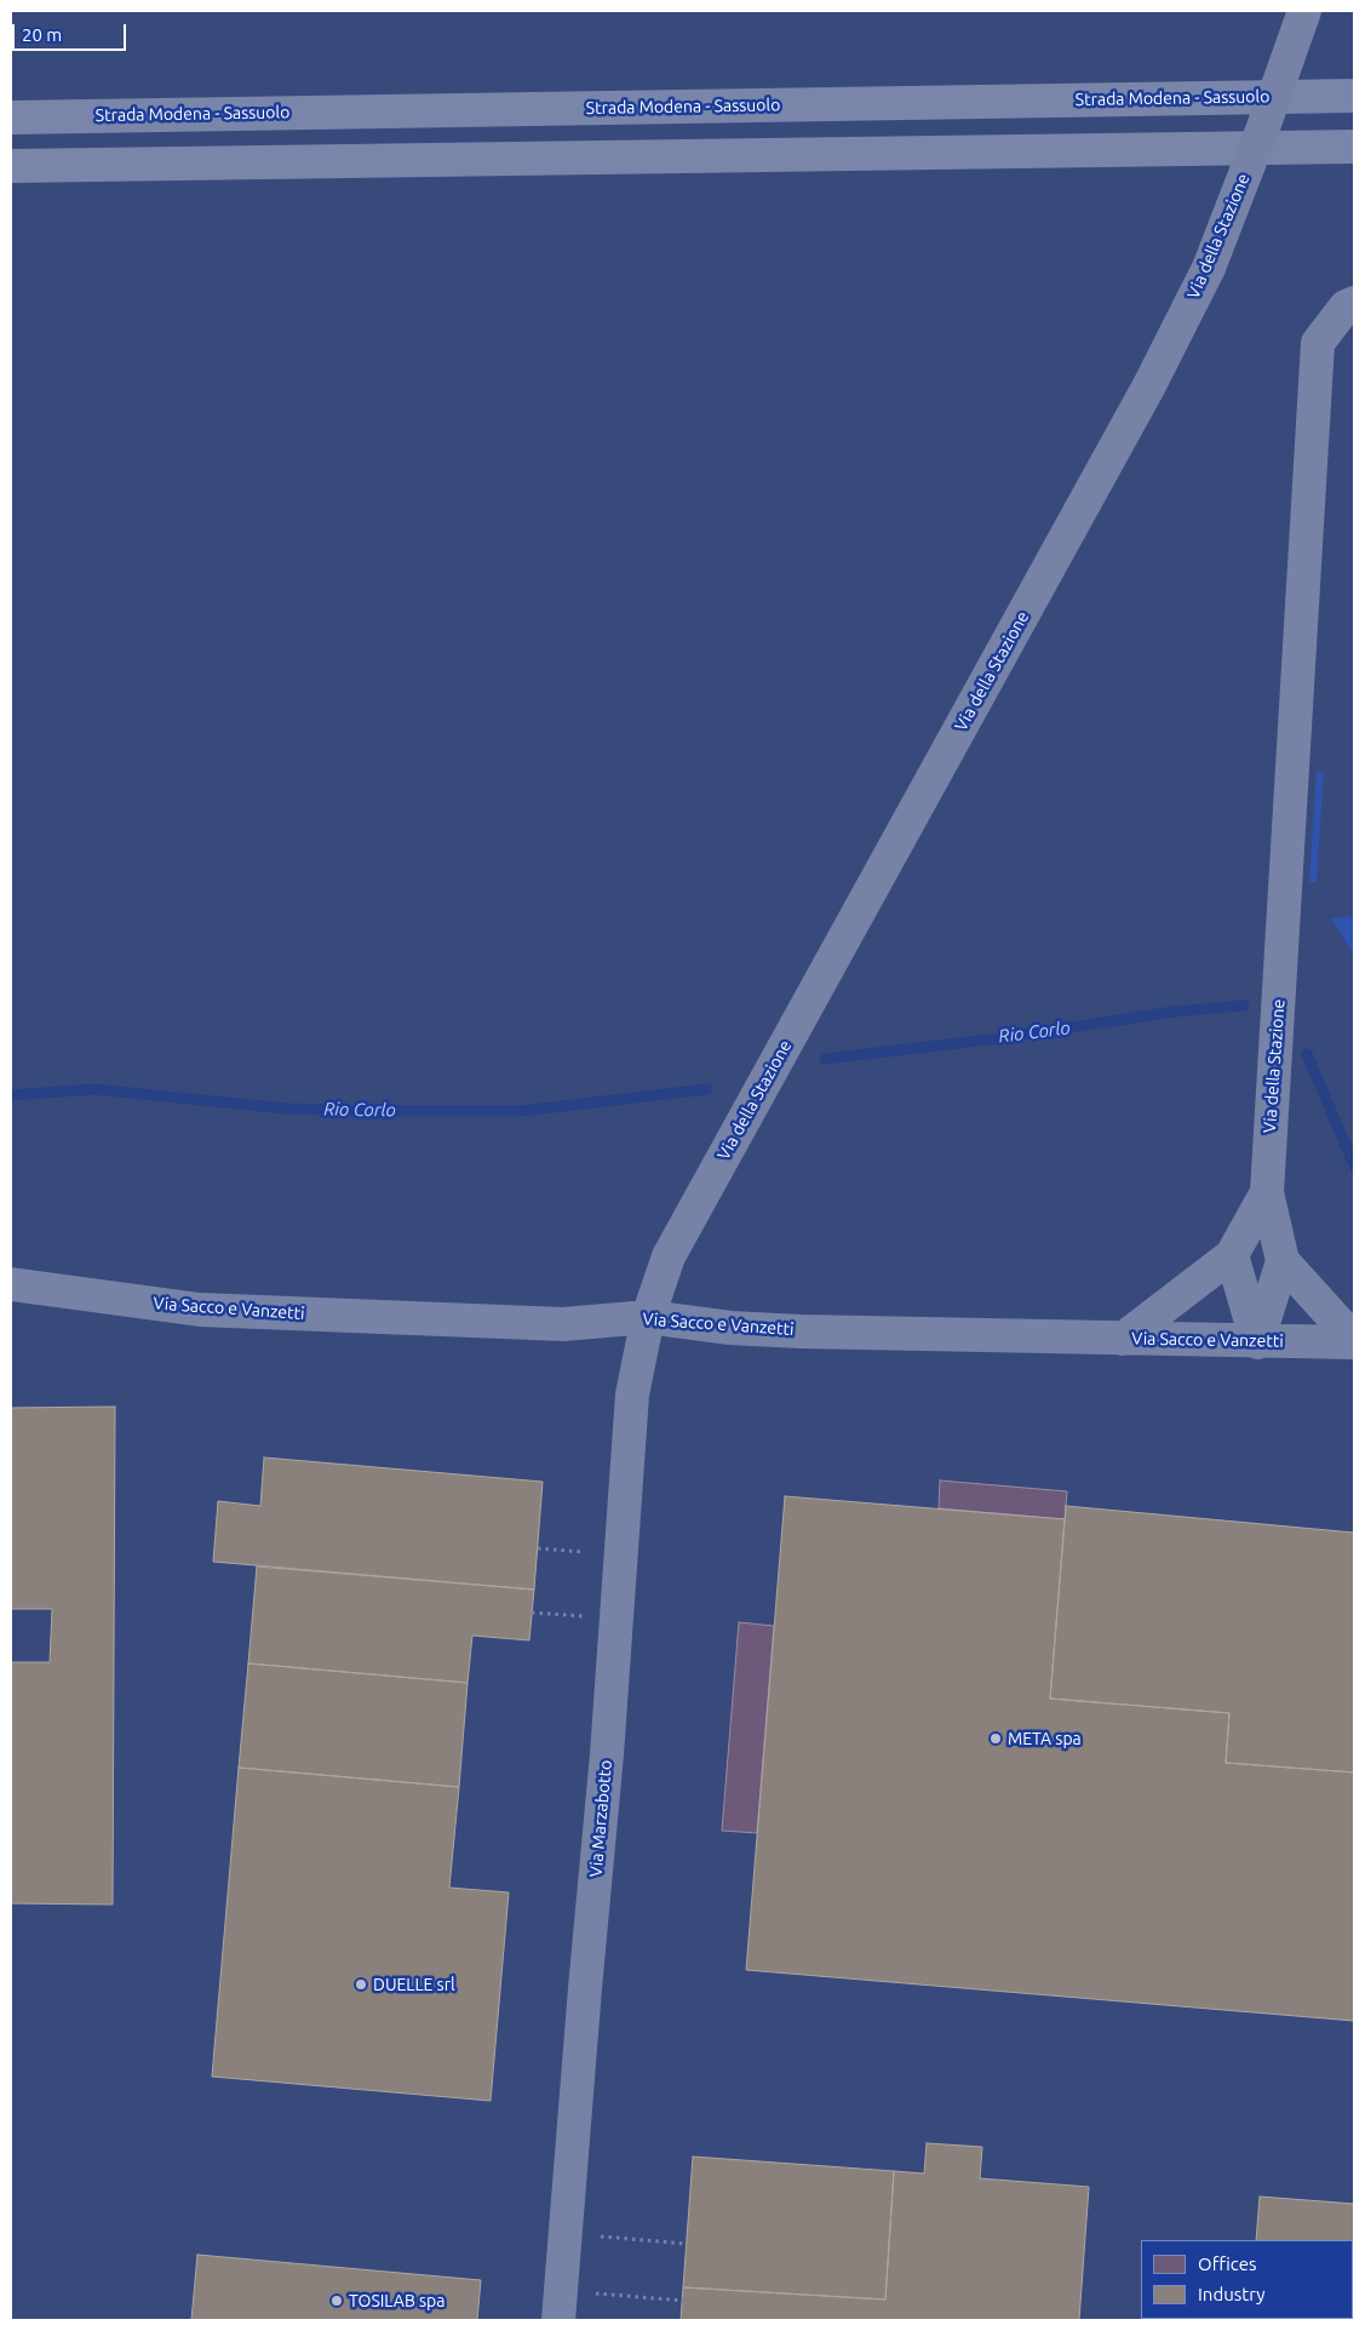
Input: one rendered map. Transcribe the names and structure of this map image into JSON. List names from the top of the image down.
{
  "streets": {
    "highway": ["Strada Modena - Sassuolo"],
    "street": ["Via della Stazione", "Via Sacco e Vanzetti", "Via Marzabotto"]
  },
  "crossings": [
    ["Via della Stazione", "Via Sacco e Vanzetti"],
    ["Via della Stazione", "Via Marzabotto"],
    ["Via Sacco e Vanzetti", "Via Marzabotto"]
  ],
  "water": ["Rio Corlo"],
  "places": ["META spa", "DUELLE srl", "TOSILAB spa"],
  "legend": ["Offices", "Industry"],
  "scale_bar": "20 m"
}
